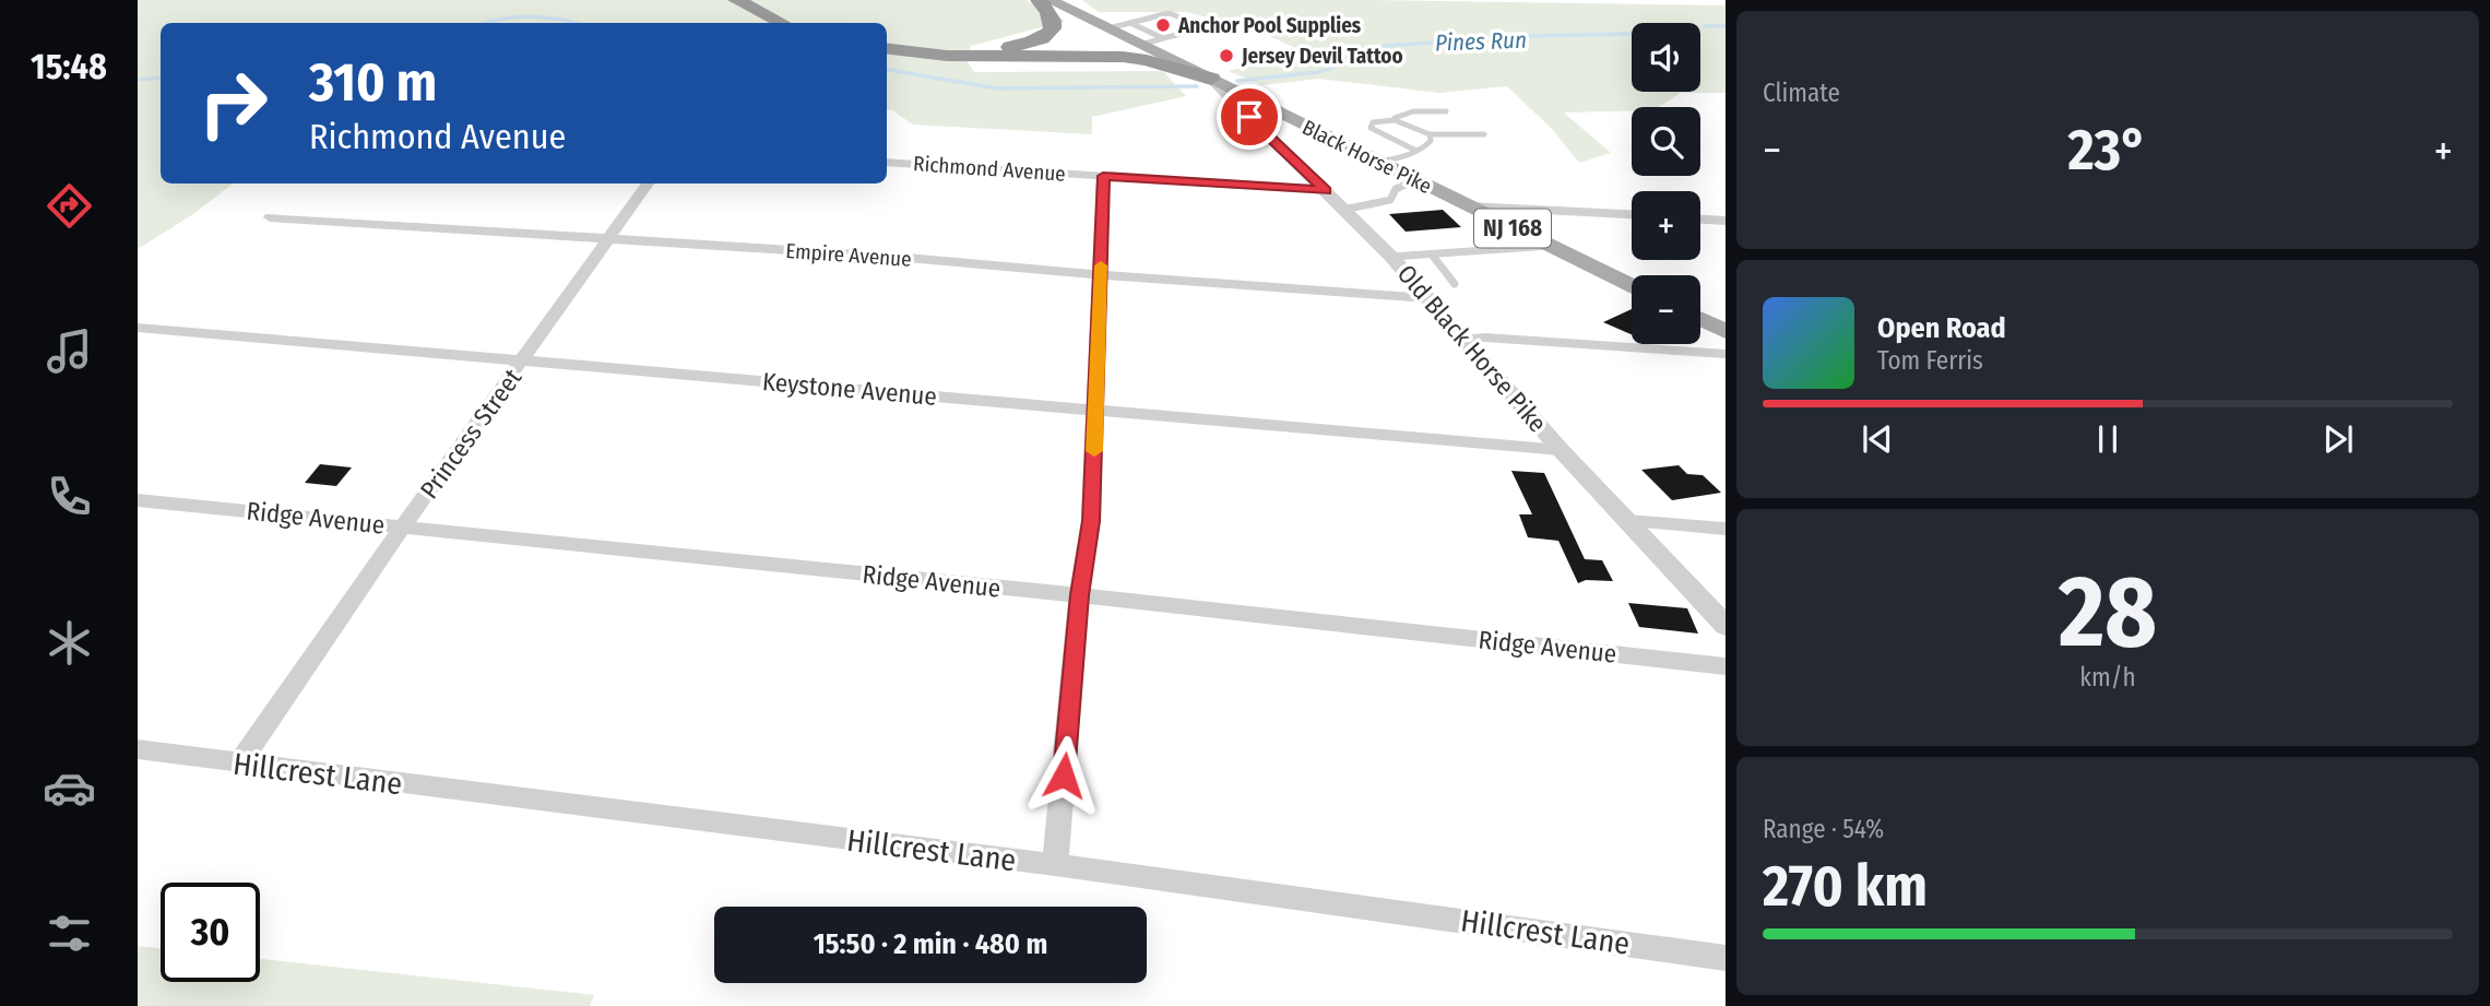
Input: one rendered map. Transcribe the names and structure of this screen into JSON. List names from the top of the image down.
{
  "streets": {
    "main road": ["Black Horse Pike", "NJ 168"],
    "street": [
      "Richmond Avenue",
      "Empire Avenue",
      "Old Black Horse Pike",
      "Keystone Avenue",
      "Princess Street",
      "Ridge Avenue",
      "Hillcrest Lane"
    ]
  },
  "crossings": [
    ["Black Horse Pike", "Old Black Horse Pike"],
    ["Richmond Avenue", "Old Black Horse Pike"],
    ["Empire Avenue", "Old Black Horse Pike"],
    ["Empire Avenue", "Princess Street"],
    ["Old Black Horse Pike", "Keystone Avenue"],
    ["Keystone Avenue", "Princess Street"],
    ["Princess Street", "Ridge Avenue"],
    ["Princess Street", "Hillcrest Lane"]
  ],
  "water": ["Pines Run"],
  "places": ["Anchor Pool Supplies", "Jersey Devil Tattoo"],
  "page": {
    "tabs": "15:48",
    "tile": [
      "Climate",
      ["28", "km/h"],
      ["Range · 54%", "270 km"]
    ],
    "map_buttons": ["+", "−"],
    "turn": ["310 m", "Richmond Avenue"],
    "heat": ["−", "23°", "+"],
    "song": ["Open Road", "Tom Ferris"],
    "limit": "30",
    "trip": "15:50 · 2 min · 480 m"
  }
}
